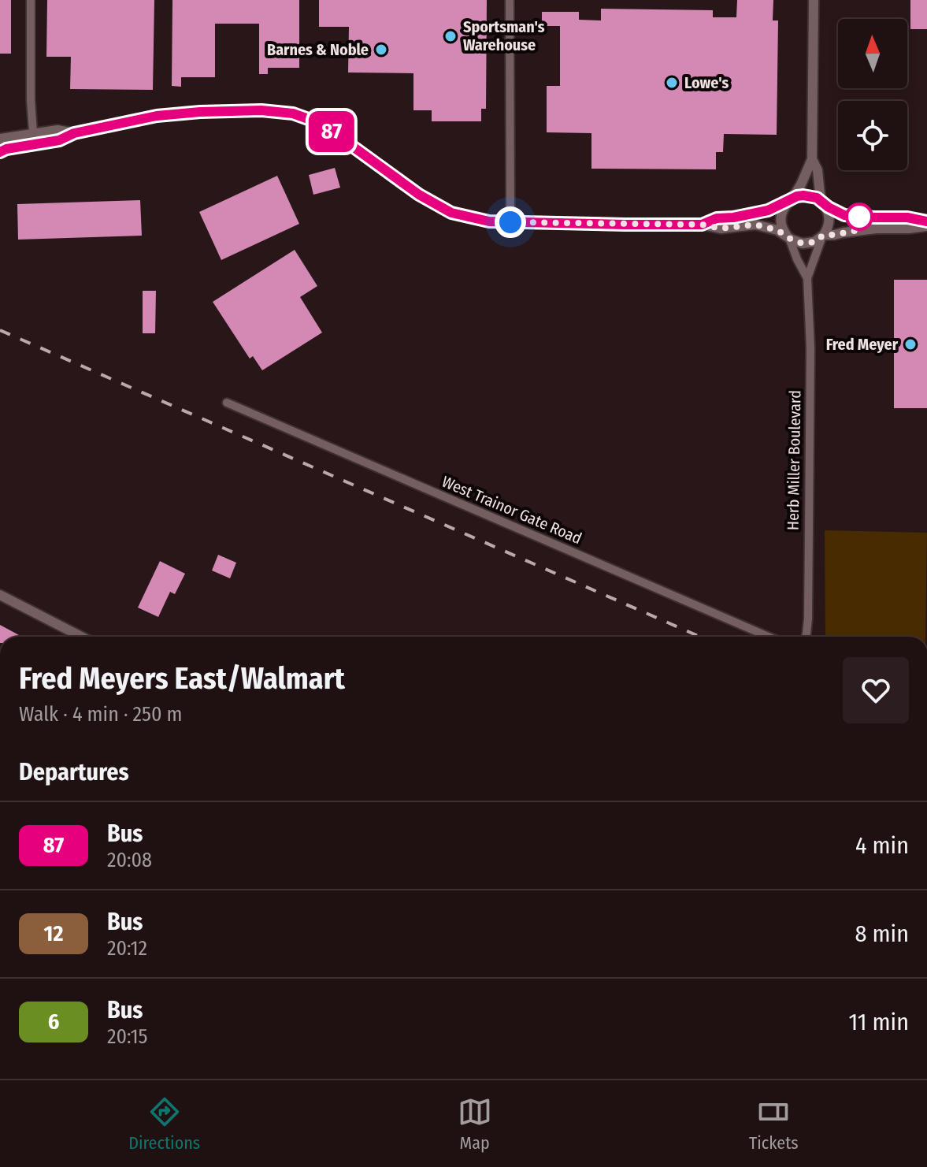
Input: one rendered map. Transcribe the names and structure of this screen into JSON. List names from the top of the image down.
{
  "streets": {
    "street": ["Herb Miller Boulevard", "West Trainor Gate Road"]
  },
  "places": [
    "Sportsman's Warehouse",
    "Barnes & Noble",
    "Lowe's",
    "Fred Meyer"
  ],
  "lines": ["bus line 87"],
  "north": "top",
  "page": {
    "on_map": "87",
    "heading": [
      ["Fred Meyers East/Walmart", "Walk · 4 min · 250 m"],
      "Departures"
    ],
    "list": [
      {
        "mark": "87",
        "name": "Bus",
        "note": "20:08",
        "value": "4 min"
      },
      {
        "mark": "12",
        "name": "Bus",
        "note": "20:12",
        "value": "8 min"
      },
      {
        "mark": "6",
        "name": "Bus",
        "note": "20:15",
        "value": "11 min"
      }
    ],
    "tabs": ["Directions", "Map", "Tickets"]
  }
}
